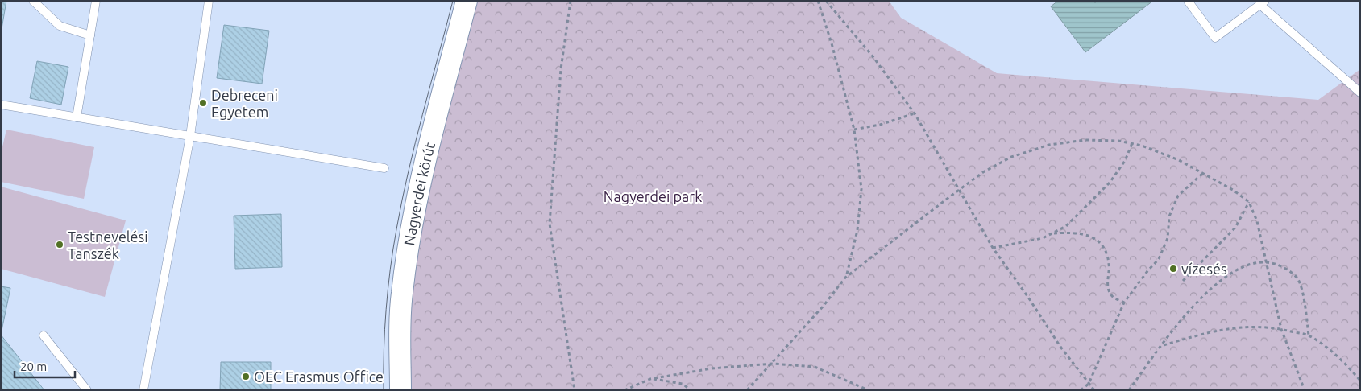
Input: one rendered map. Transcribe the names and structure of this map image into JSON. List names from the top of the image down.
{
  "streets": {
    "street": ["Nagyerdei körút"]
  },
  "parks": ["Nagyerdei park"],
  "places": [
    "Debreceni Egyetem",
    "Testnevelési Tanszék",
    "vízesés",
    "OEC Erasmus Office"
  ],
  "scale_bar": "20 m"
}
